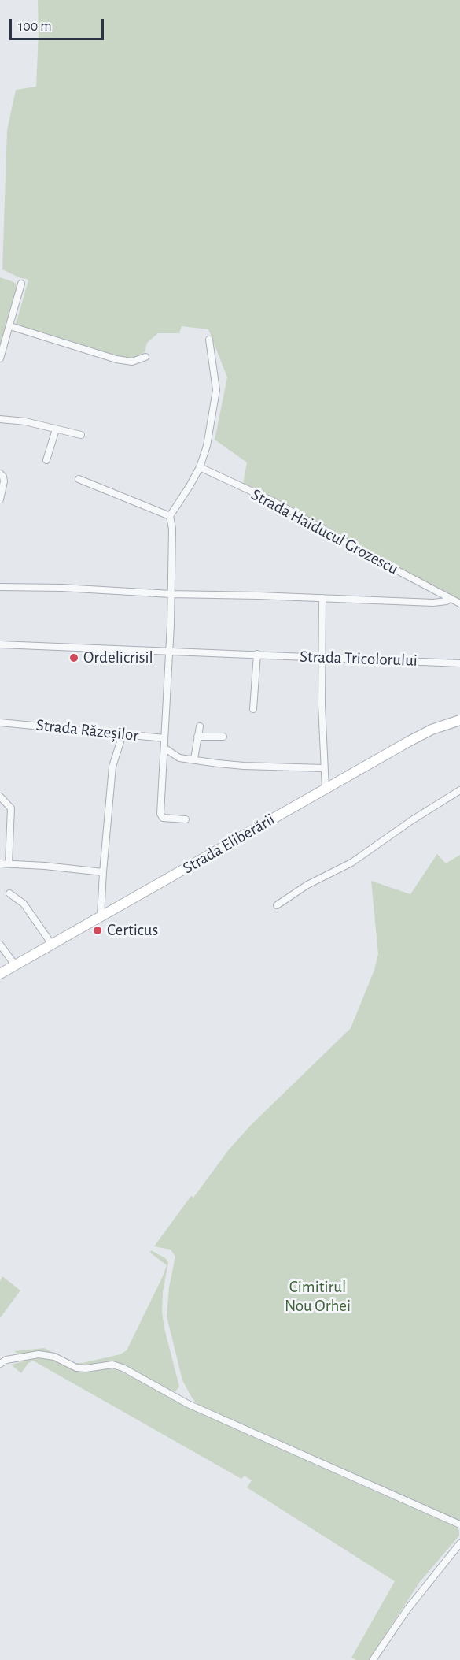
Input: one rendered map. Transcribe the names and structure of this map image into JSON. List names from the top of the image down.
{
  "streets": {
    "street": [
      "Strada Haiducul Grozescu",
      "Strada Tricolorului",
      "Strada Răzeșilor",
      "Strada Eliberării"
    ]
  },
  "parks": ["Cimitirul Nou Orhei"],
  "places": ["Ordelicrisil", "Certicus"],
  "scale_bar": "100 m"
}
